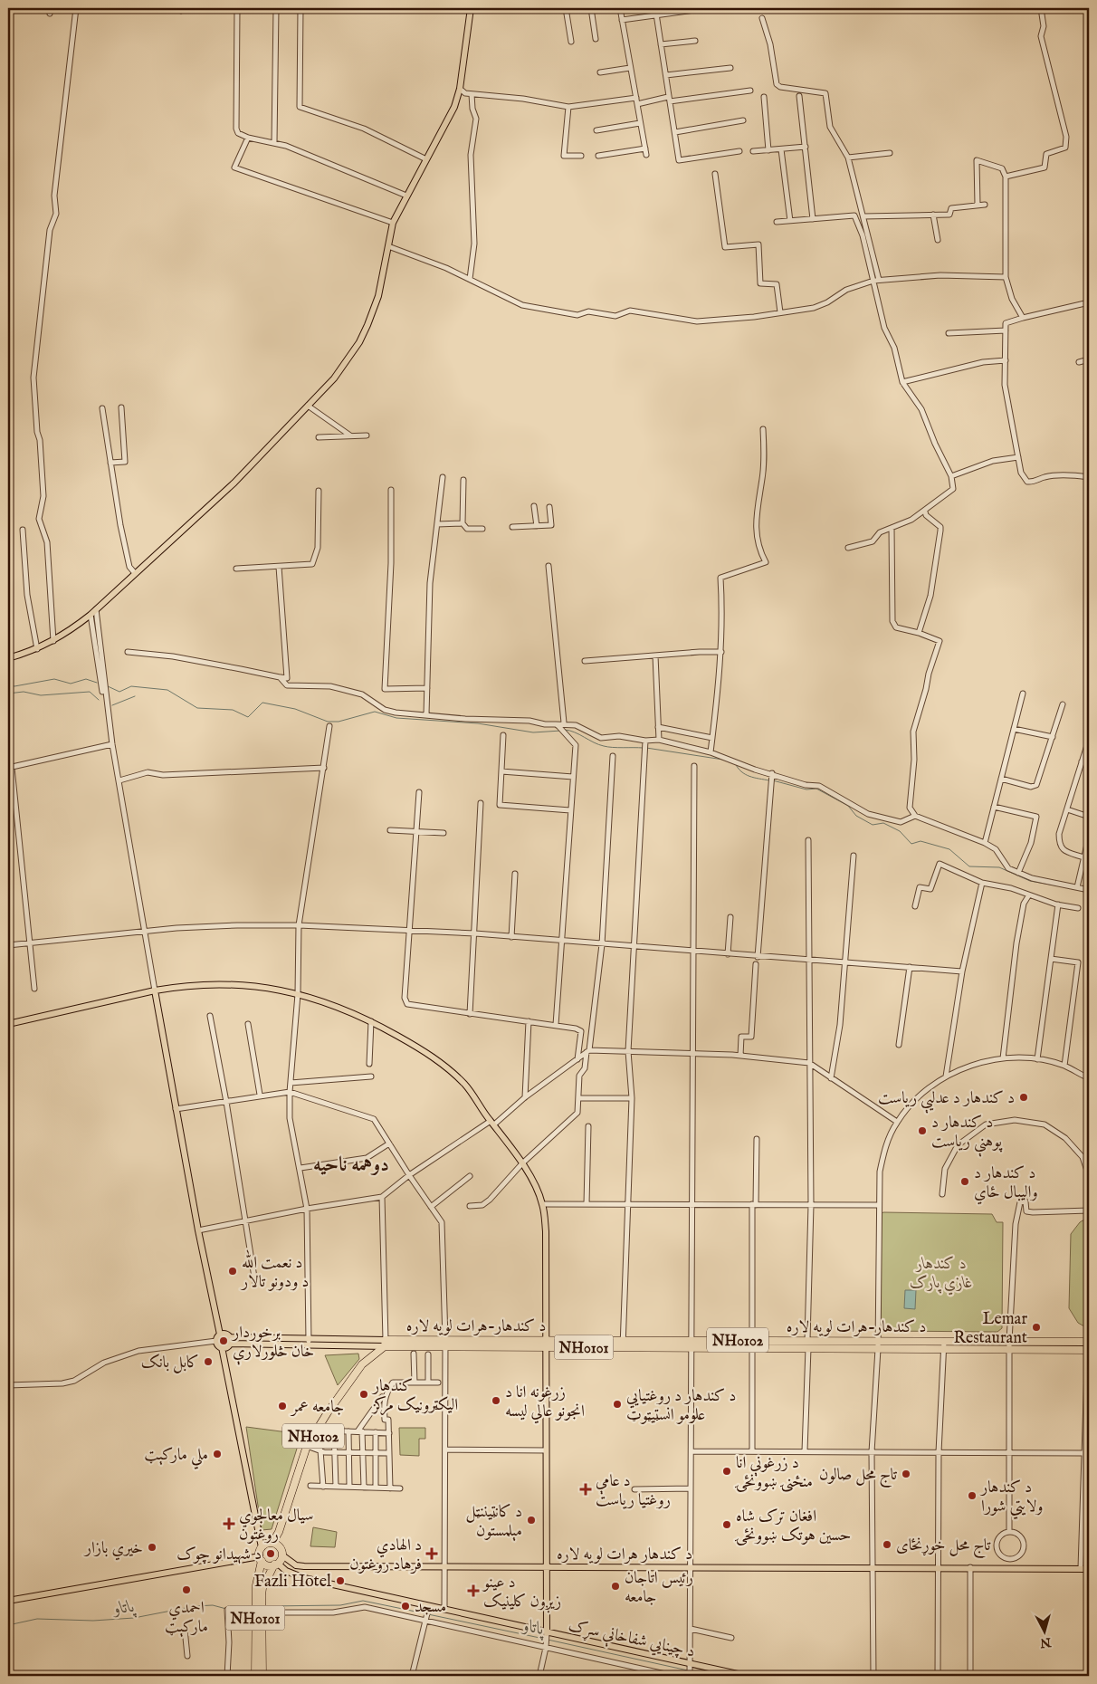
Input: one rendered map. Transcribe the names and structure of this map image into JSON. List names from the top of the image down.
{
  "streets": {
    "highway": ["د کندهار-هرات لويه لاره", "NH0102", "NH0101"],
    "main road": ["د کندهار هرات لویه لاره", "د چينايي شفاخانې سړک"]
  },
  "crossings": [
    ["د کندهار-هرات لويه لاره", "NH0102"],
    ["NH0102", "NH0101"],
    ["NH0102", "د کندهار هرات لویه لاره"],
    ["NH0102", "د چينايي شفاخانې سړک"],
    ["NH0101", "د کندهار هرات لویه لاره"],
    ["NH0101", "د چينايي شفاخانې سړک"],
    ["د کندهار هرات لویه لاره", "د چينايي شفاخانې سړک"]
  ],
  "districts": ["دوهمه ناحیه"],
  "water": ["پاتاو"],
  "parks": ["د کندهار غازي پارک"],
  "places": {
    "other": [
      "د کندهار د عدلیې رياست",
      "د کندهار د پوهنې رياست",
      "د کندهار د واليبال ځاي",
      "د نعمت الله د ودونو تالار",
      "Lemar Restaurant",
      "برخوردار خان څلورلارې",
      "کابل بانک",
      "کندهار الیکټرونیک مرکز",
      "زرغونه انا د انجونو عالي لیسه",
      "د کندهار د روغتيايي علومو انسټيټوټ",
      "جامعه عمر",
      "ملي مارکېټ",
      "د زرغونې انا منځنۍ ښوونځۍ",
      "تاج محل صالون",
      "د کندهار ولايتي شورا",
      "د کانټيننټل مېلمستون",
      "افغان ترک شاه حسین هوتک ښوونځۍ",
      "تاج محل خوړنځای",
      "خیري بازار",
      "د شهيدانو چوک",
      "Fazli Hotel",
      "رئيس اتاجان جامعه",
      "احمدي مارکېټ",
      "مسجد"
    ],
    "health": [
      "د عامې روغتیا ریاست",
      "سيال معالجوي روغتون",
      "د الهادي فرهاد روغتون",
      "د عینو زیږون کلینیک"
    ]
  },
  "north": "bottom"
}
